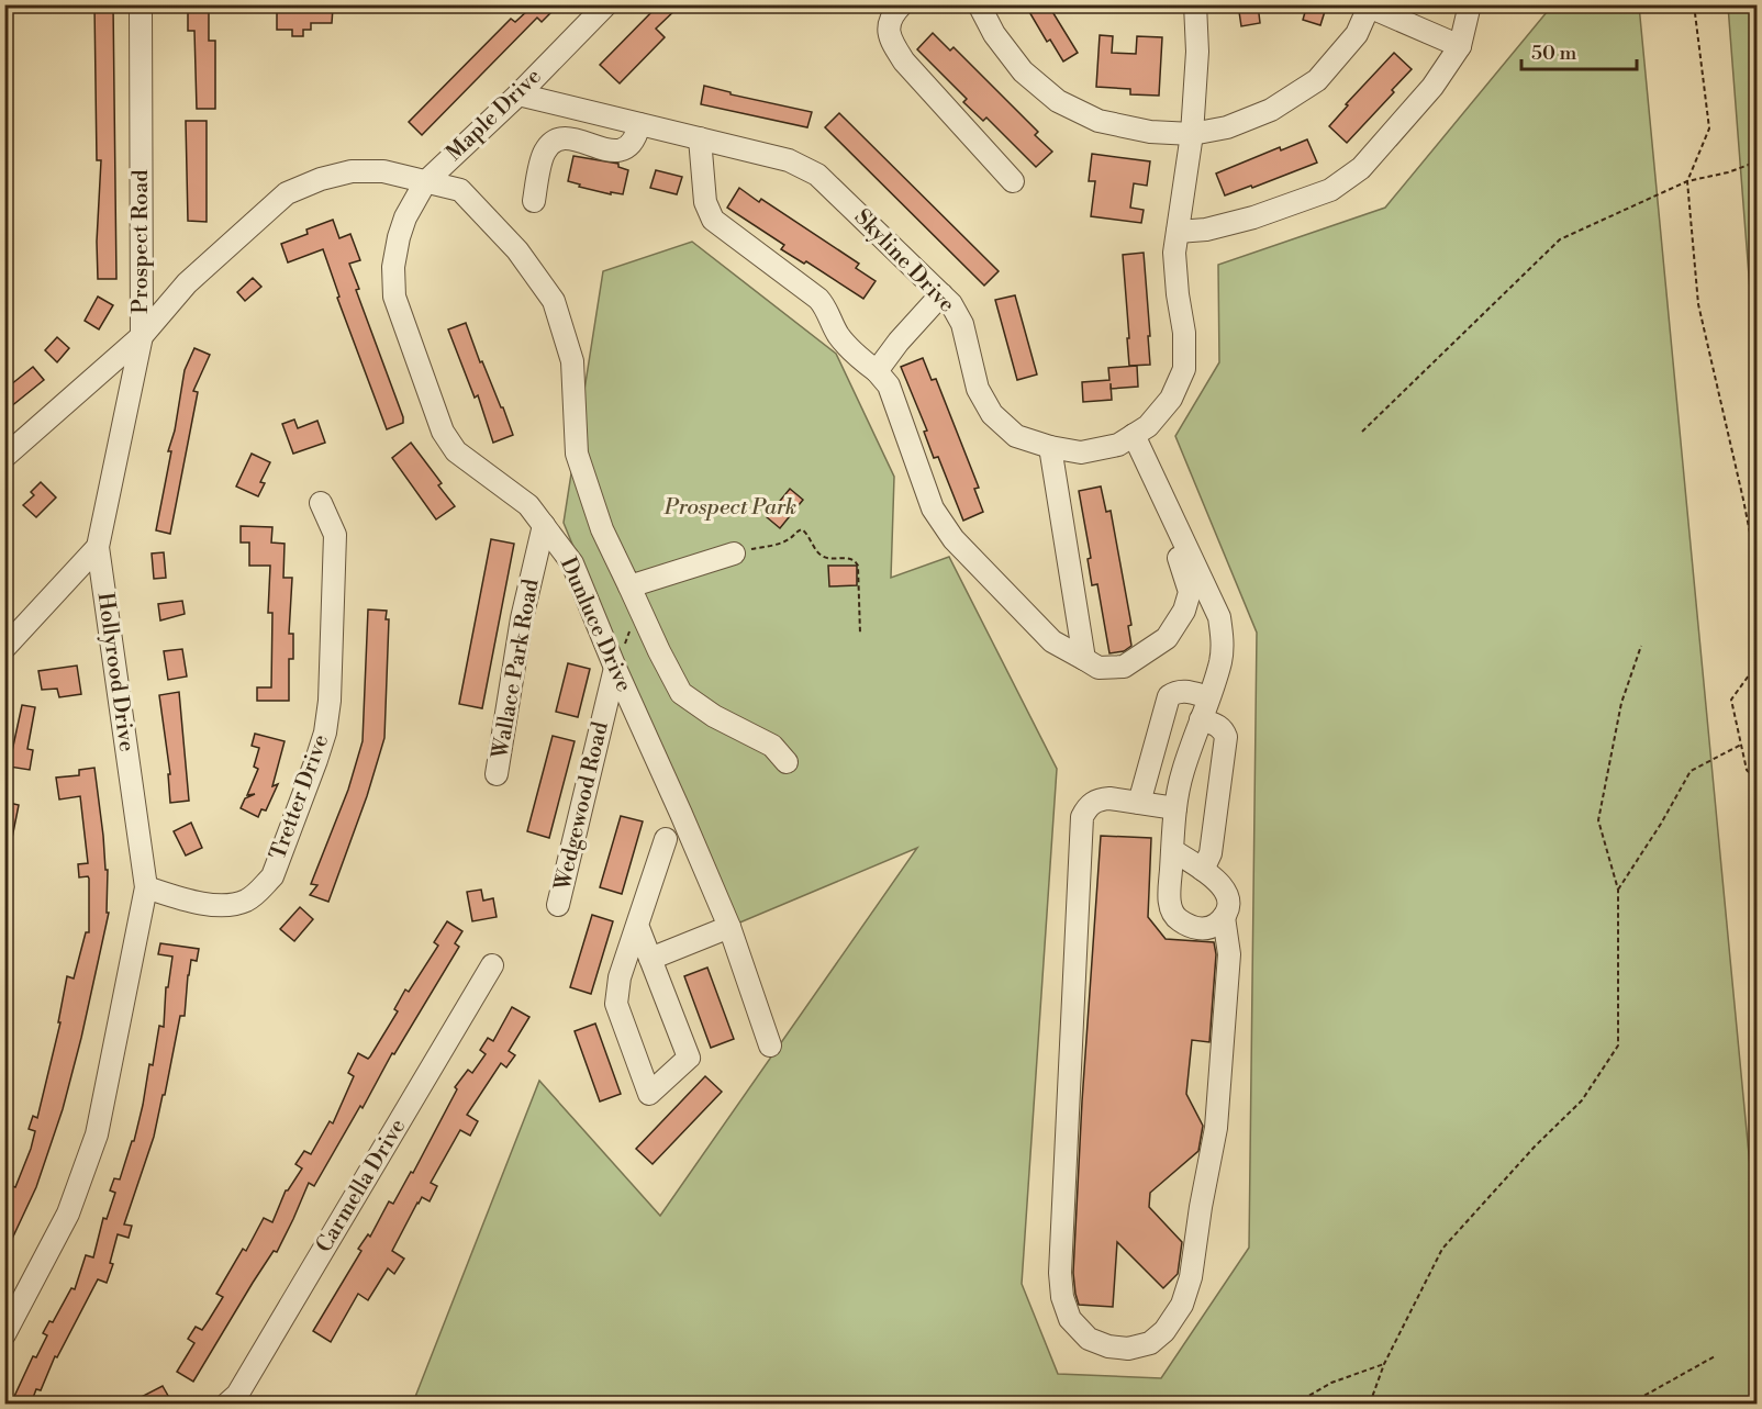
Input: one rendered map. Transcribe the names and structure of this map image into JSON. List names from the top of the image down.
{
  "streets": {
    "street": [
      "Maple Drive",
      "Prospect Road",
      "Skyline Drive",
      "Dunluce Drive",
      "Wallace Park Road",
      "Hollyrood Drive",
      "Tretter Drive",
      "Wedgewood Road",
      "Carmella Drive"
    ]
  },
  "crossings": [
    ["Maple Drive", "Skyline Drive"],
    ["Maple Drive", "Dunluce Drive"],
    ["Maple Drive", "Hollyrood Drive"],
    ["Prospect Road", "Hollyrood Drive"],
    ["Dunluce Drive", "Wallace Park Road"],
    ["Dunluce Drive", "Wedgewood Road"],
    ["Hollyrood Drive", "Tretter Drive"]
  ],
  "parks": ["Prospect Park"],
  "scale_bar": "50 m"
}
